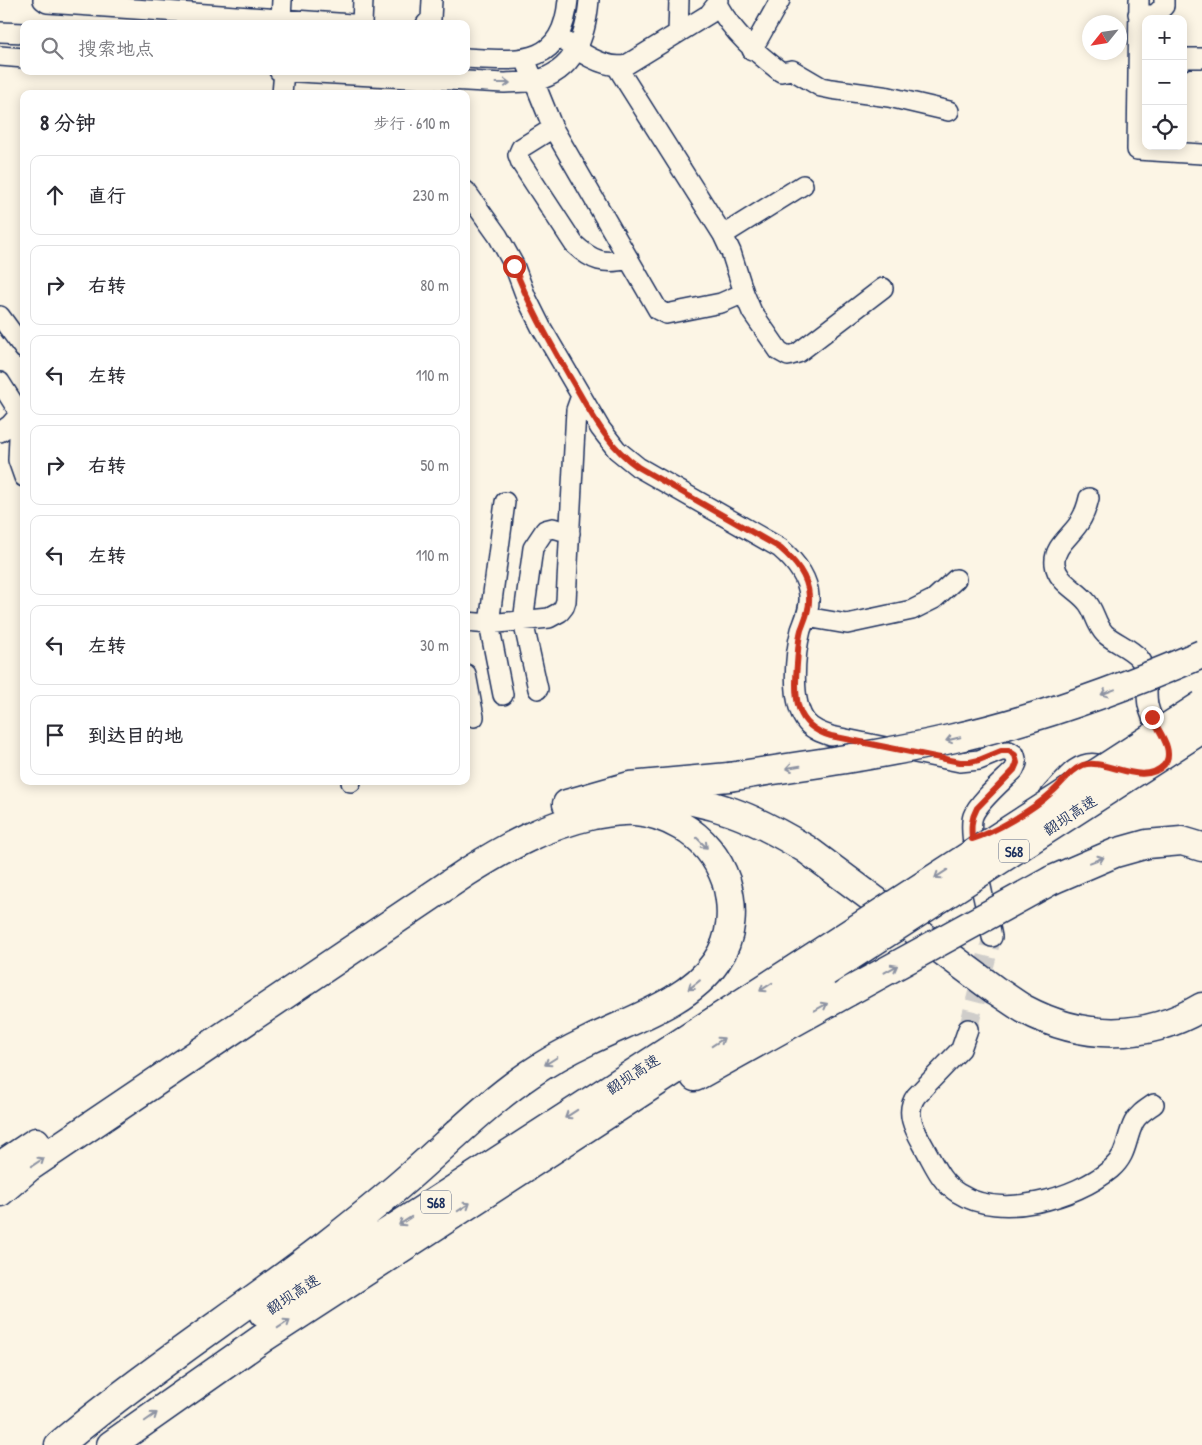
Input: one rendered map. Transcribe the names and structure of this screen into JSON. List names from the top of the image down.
{
  "streets": {
    "highway": ["翻坝高速", "S68"]
  },
  "north": "bottom left",
  "page": {
    "map_buttons": ["+", "−"],
    "search": "搜索地点",
    "heading": ["8 分钟", "步行 · 610 m"],
    "list": [
      ["直行", "230 m"],
      ["右转", "80 m"],
      ["左转", "110 m"],
      ["右转", "50 m"],
      ["左转", "110 m"],
      ["左转", "30 m"],
      "到达目的地"
    ]
  }
}
